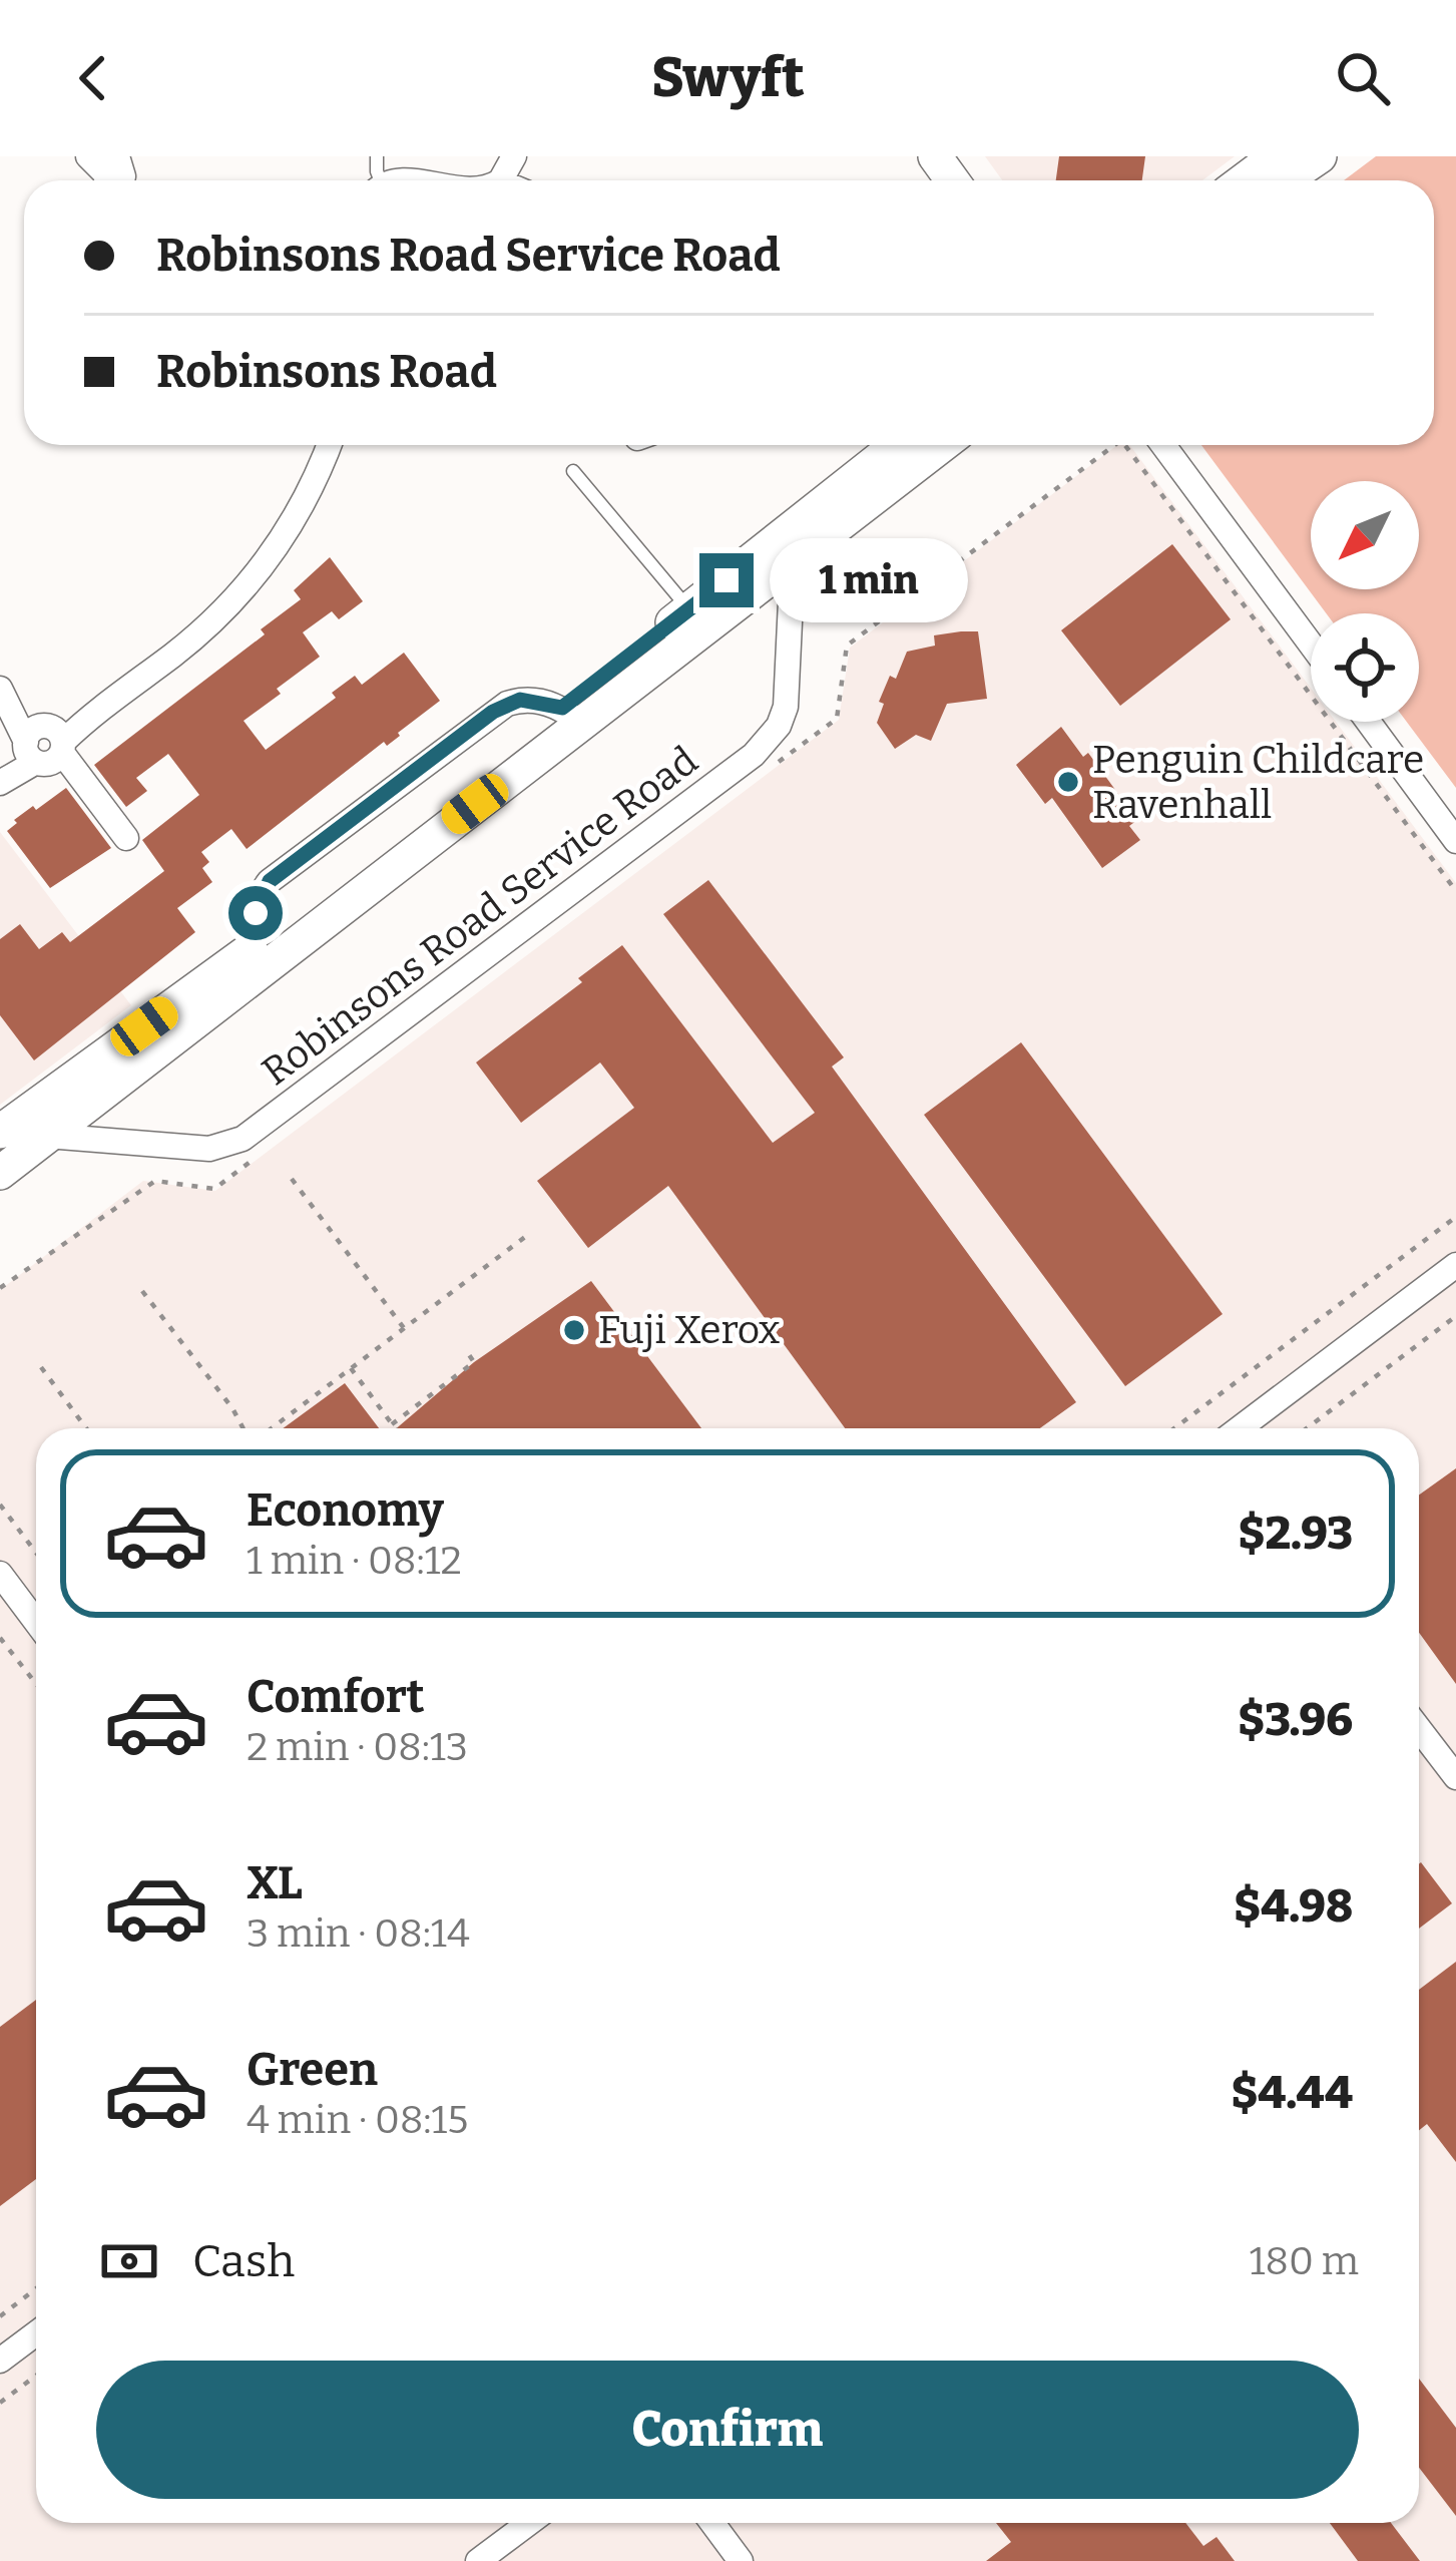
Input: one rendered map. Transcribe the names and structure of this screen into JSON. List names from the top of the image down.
{
  "streets": {
    "street": ["Robinsons Road Service Road"]
  },
  "places": ["Penguin Childcare Ravenhall", "Fuji Xerox"],
  "north": "bottom left",
  "page": {
    "header": "Swyft",
    "banner": ["Robinsons Road Service Road", "Robinsons Road"],
    "bubble": "1 min",
    "list": [
      {
        "name": "Economy",
        "note": "1 min · 08:12",
        "value": "$2.93"
      },
      {
        "name": "Comfort",
        "note": "2 min · 08:13",
        "value": "$3.96"
      },
      {
        "name": "XL",
        "note": "3 min · 08:14",
        "value": "$4.98"
      },
      {
        "name": "Green",
        "note": "4 min · 08:15",
        "value": "$4.44"
      }
    ],
    "pay": ["Cash", "180 m"],
    "buttons": "Confirm"
  }
}
